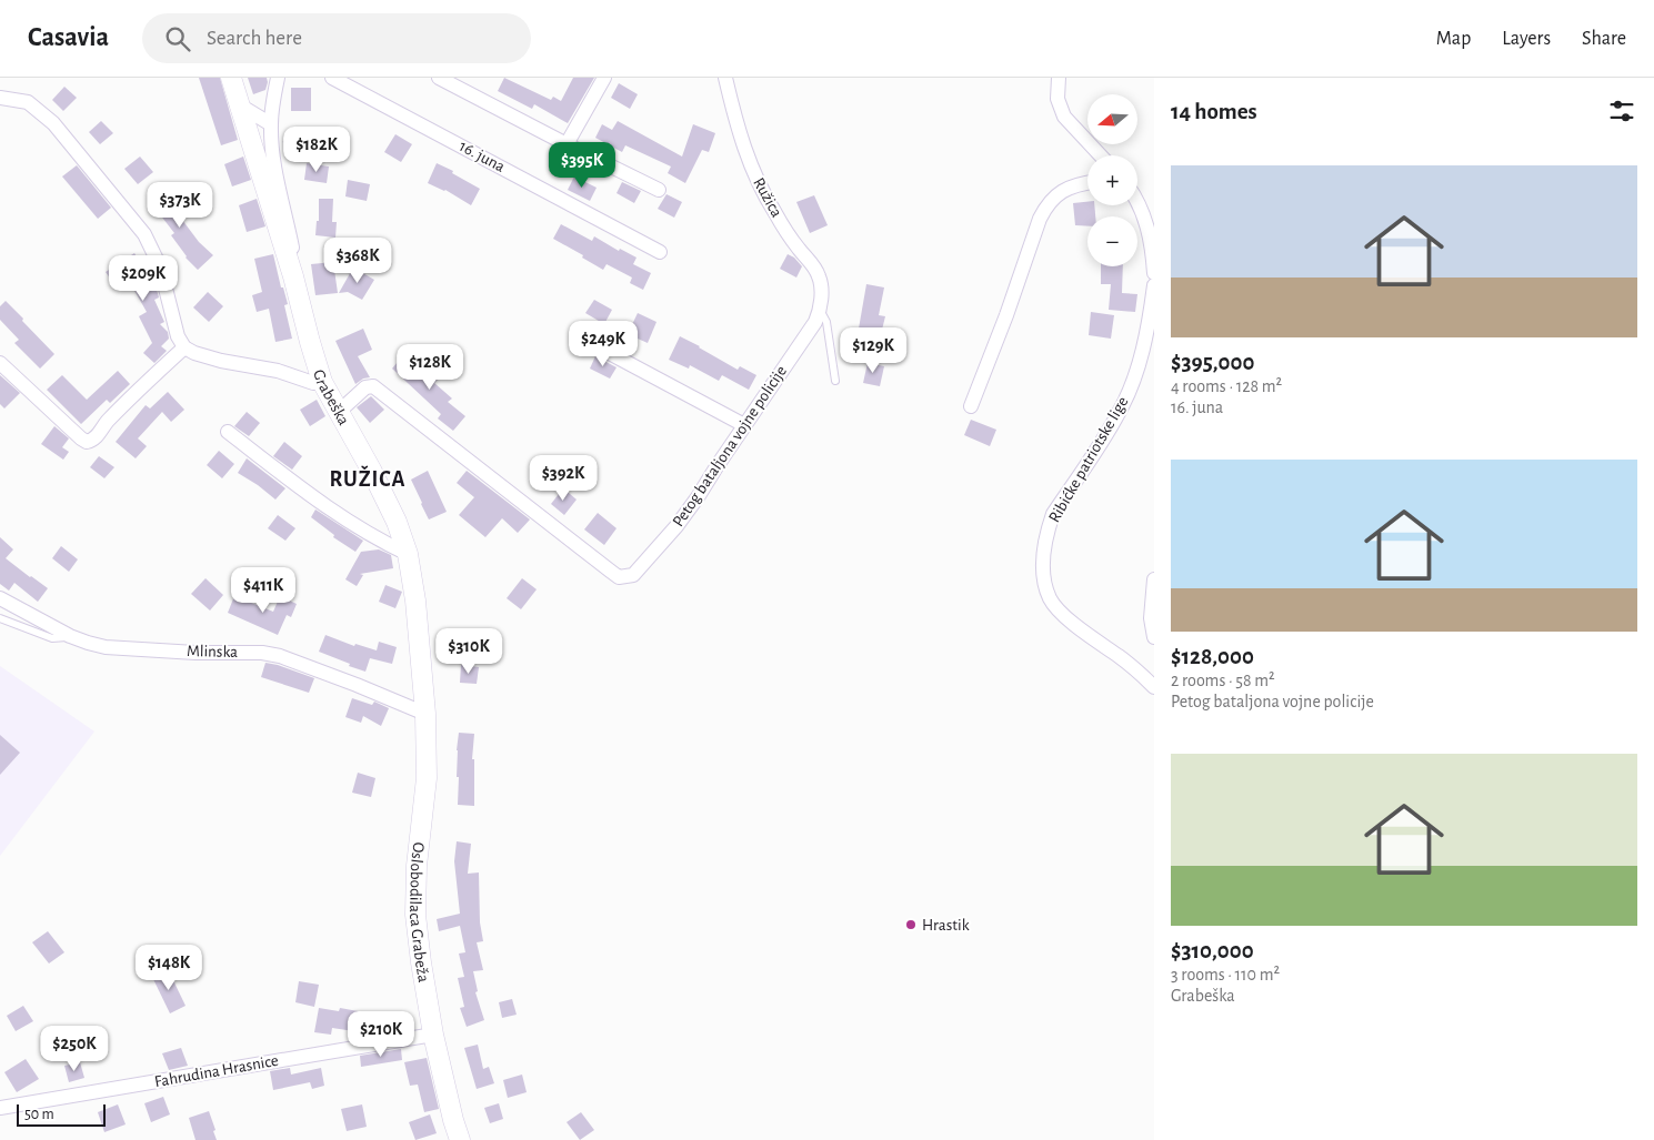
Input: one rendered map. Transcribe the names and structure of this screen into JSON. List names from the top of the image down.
{
  "streets": {
    "street": [
      "16. juna",
      "Ružica",
      "Grabeška",
      "Petog bataljona vojne policije",
      "Ribićke patriotske lige",
      "Mlinska",
      "Oslobodilaca Grabeža",
      "Fahrudina Hrasnice"
    ]
  },
  "crossings": [
    ["Ružica", "Petog bataljona vojne policije"],
    ["Grabeška", "Petog bataljona vojne policije"],
    ["Grabeška", "Mlinska"],
    ["Grabeška", "Oslobodilaca Grabeža"],
    ["Mlinska", "Oslobodilaca Grabeža"],
    ["Oslobodilaca Grabeža", "Fahrudina Hrasnice"]
  ],
  "districts": ["RUŽICA"],
  "places": ["Hrastik"],
  "scale_bar": "50 m",
  "north": "left",
  "page": {
    "header": "Casavia",
    "search": "Search here",
    "nav": ["Map", "Layers", "Share"],
    "heading": "14 homes",
    "map_buttons": ["+", "−"],
    "price": [
      "$182K",
      "$395K",
      "$373K",
      "$368K",
      "$209K",
      "$249K",
      "$129K",
      "$128K",
      "$392K",
      "$411K",
      "$310K",
      "$148K",
      "$210K",
      "$250K"
    ],
    "list": [
      {
        "name": "$395,000",
        "note": "4 rooms · 128 m² · 16. juna"
      },
      {
        "name": "$128,000",
        "note": "2 rooms · 58 m² · Petog bataljona vojne policije"
      },
      {
        "name": "$310,000",
        "note": "3 rooms · 110 m² · Grabeška"
      }
    ],
    "scale": "50 m"
  }
}
